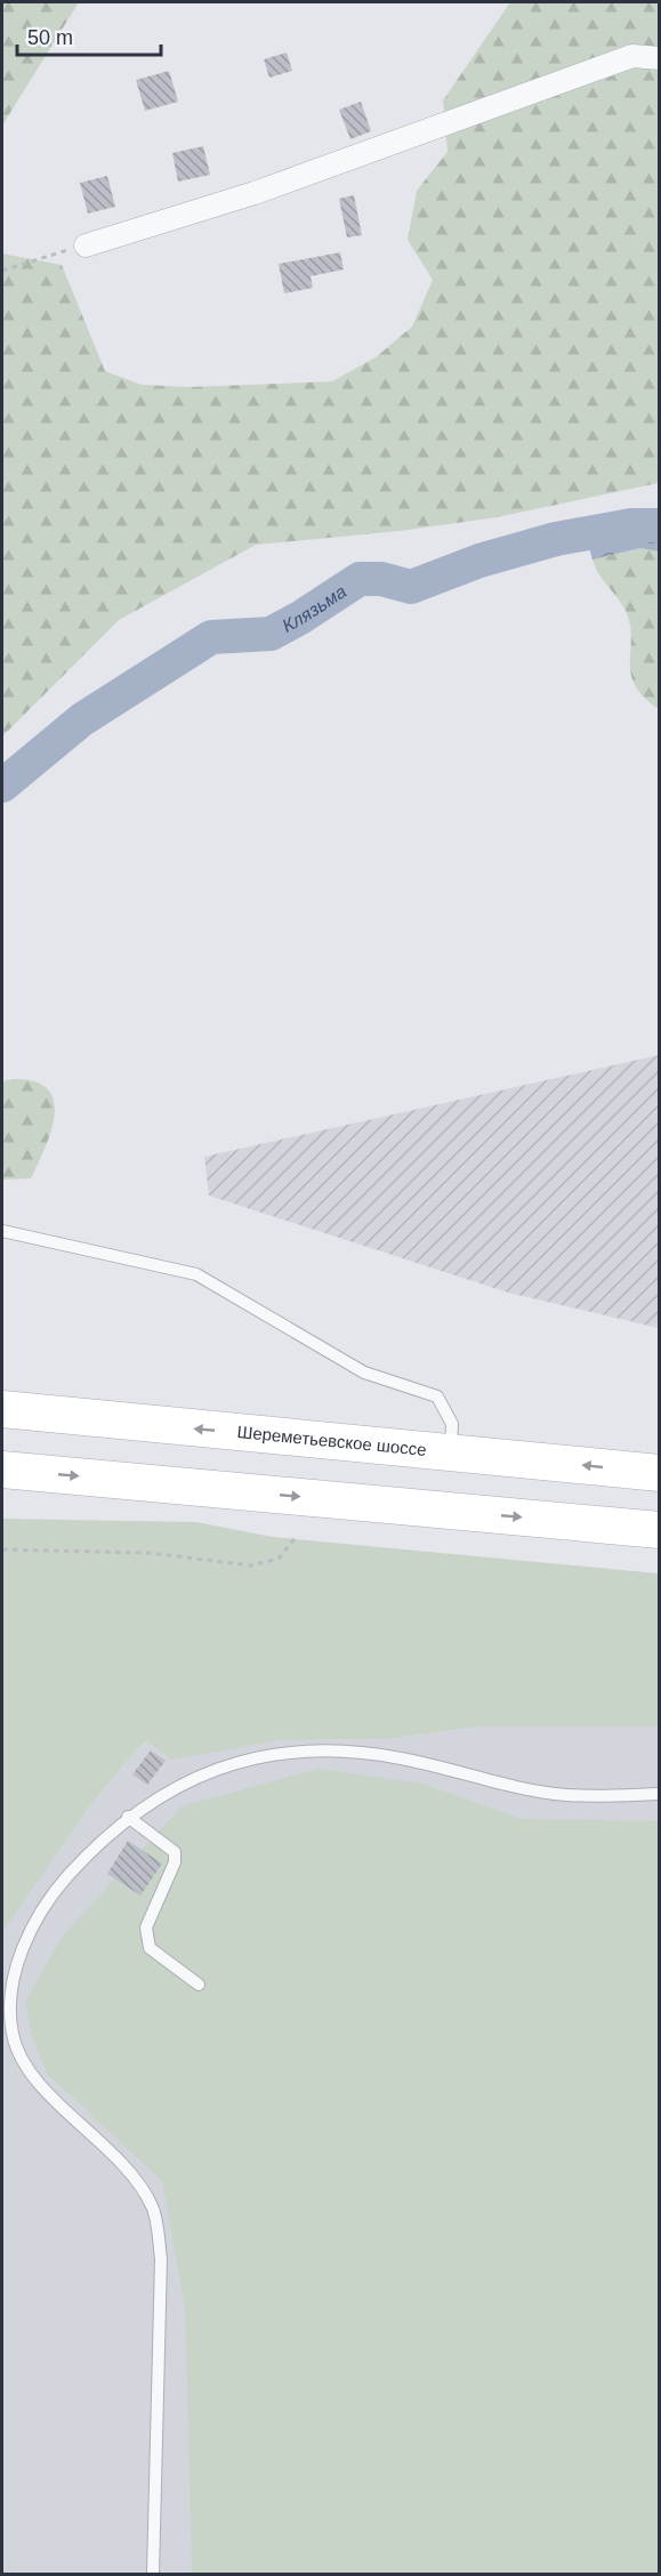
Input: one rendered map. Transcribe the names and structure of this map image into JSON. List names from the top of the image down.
{
  "streets": {
    "main road": ["Шереметьевское шоссе"]
  },
  "water": ["Клязьма"],
  "scale_bar": "50 m"
}
